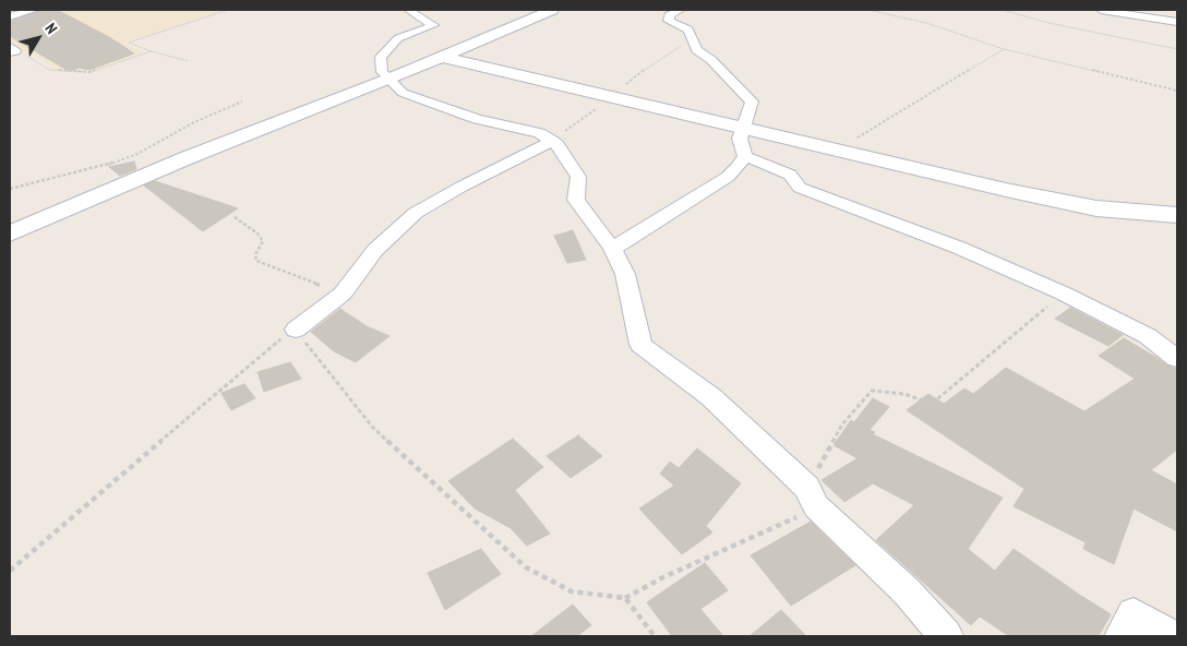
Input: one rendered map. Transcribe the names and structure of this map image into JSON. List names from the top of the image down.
{
  "north": "top right"
}
